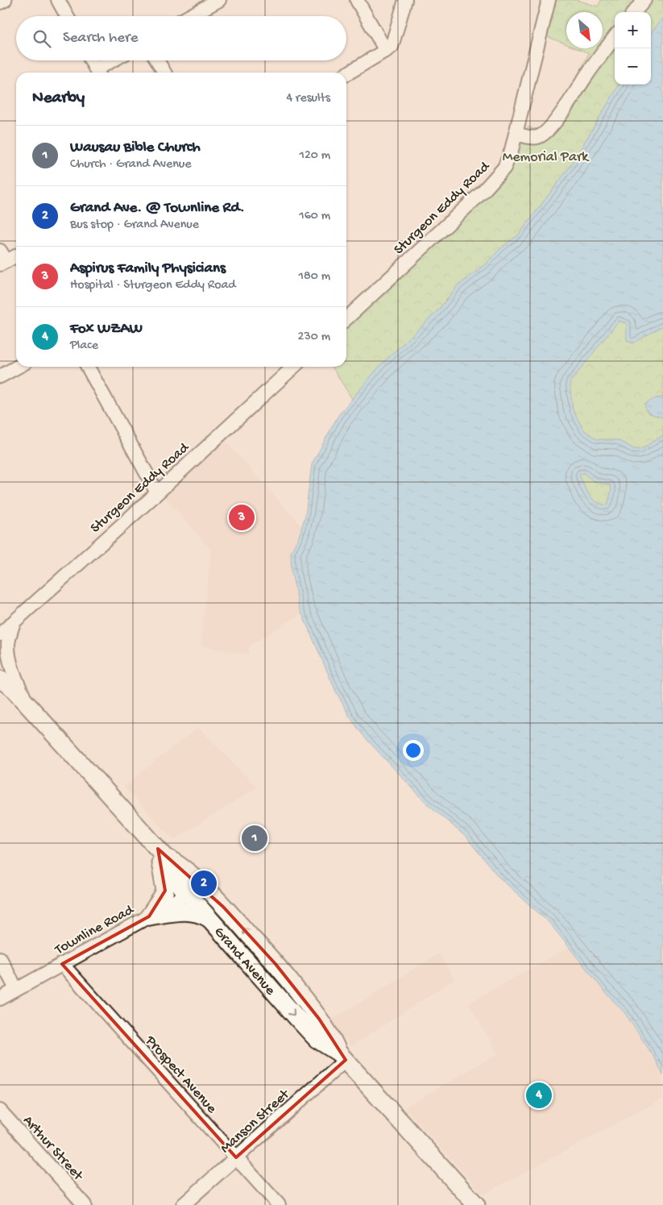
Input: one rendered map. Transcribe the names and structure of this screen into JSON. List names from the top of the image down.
{
  "streets": {
    "main road": ["Grand Avenue"],
    "street": [
      "Sturgeon Eddy Road",
      "Townline Road",
      "Prospect Avenue",
      "Manson Street",
      "Arthur Street"
    ]
  },
  "crossings": [
    ["Townline Road", "Grand Avenue"],
    ["Townline Road", "Prospect Avenue"],
    ["Grand Avenue", "Manson Street"],
    ["Prospect Avenue", "Manson Street"]
  ],
  "parks": ["Memorial Park"],
  "north": "bottom right",
  "page": {
    "map_buttons": ["+", "−"],
    "search": "Search here",
    "heading": ["Nearby", "4 results"],
    "list": [
      {
        "mark": "1",
        "name": "Wausau Bible Church",
        "note": "Church · Grand Avenue",
        "value": "120 m"
      },
      {
        "mark": "2",
        "name": "Grand Ave. @ Townline Rd.",
        "note": "Bus stop · Grand Avenue",
        "value": "160 m"
      },
      {
        "mark": "3",
        "name": "Aspirus Family Physicians",
        "note": "Hospital · Sturgeon Eddy Road",
        "value": "180 m"
      },
      {
        "mark": "4",
        "name": "Fox WZAW",
        "note": "Place",
        "value": "230 m"
      }
    ],
    "pins": [
      "3",
      "1",
      "2",
      "4"
    ]
  }
}
